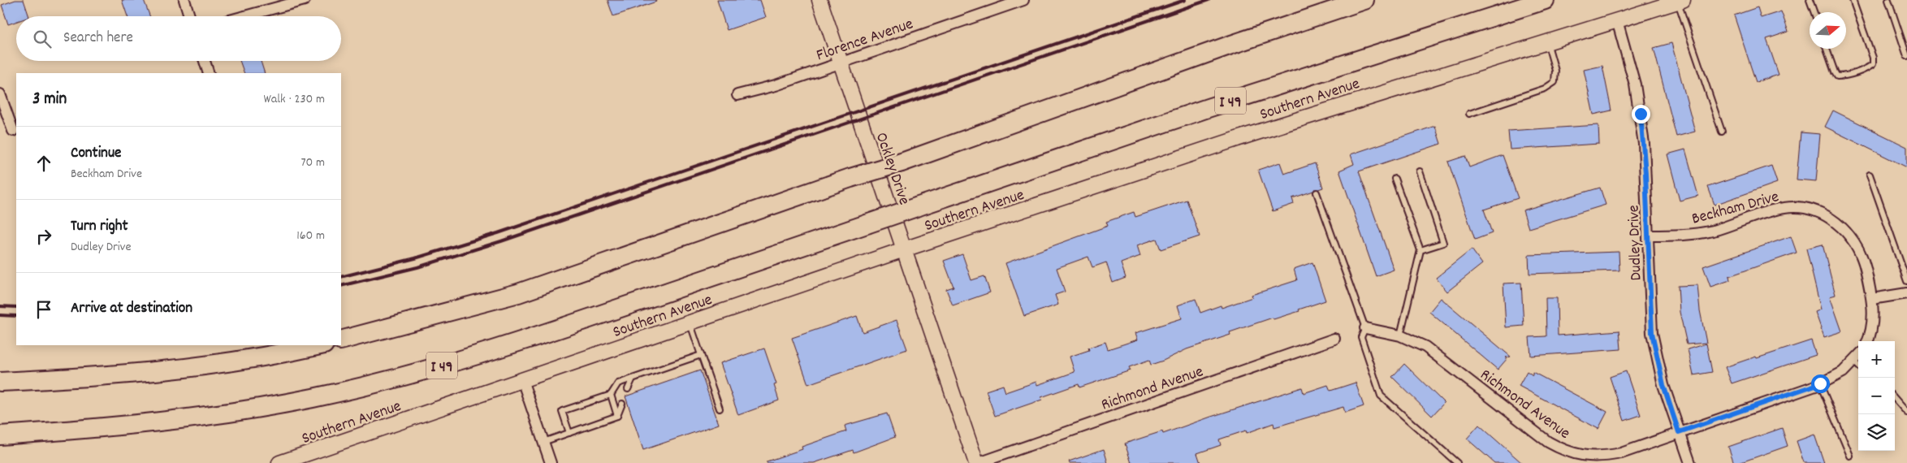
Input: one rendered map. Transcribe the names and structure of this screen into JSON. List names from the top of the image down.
{
  "streets": {
    "highway": ["I 49"],
    "street": [
      "Florence Avenue",
      "Southern Avenue",
      "Ockley Drive",
      "Beckham Drive",
      "Dudley Drive",
      "Richmond Avenue"
    ]
  },
  "crossings": [
    ["Florence Avenue", "Ockley Drive"],
    ["Southern Avenue", "Ockley Drive"],
    ["Southern Avenue", "Dudley Drive"],
    ["Ockley Drive", "Richmond Avenue"],
    ["Beckham Drive", "Dudley Drive"],
    ["Dudley Drive", "Richmond Avenue"]
  ],
  "north": "right",
  "page": {
    "search": "Search here",
    "heading": ["3 min", "Walk · 230 m"],
    "list": [
      ["Continue", "Beckham Drive", "70 m"],
      ["Turn right", "Dudley Drive", "160 m"],
      "Arrive at destination"
    ],
    "map_buttons": ["+", "−"]
  }
}
